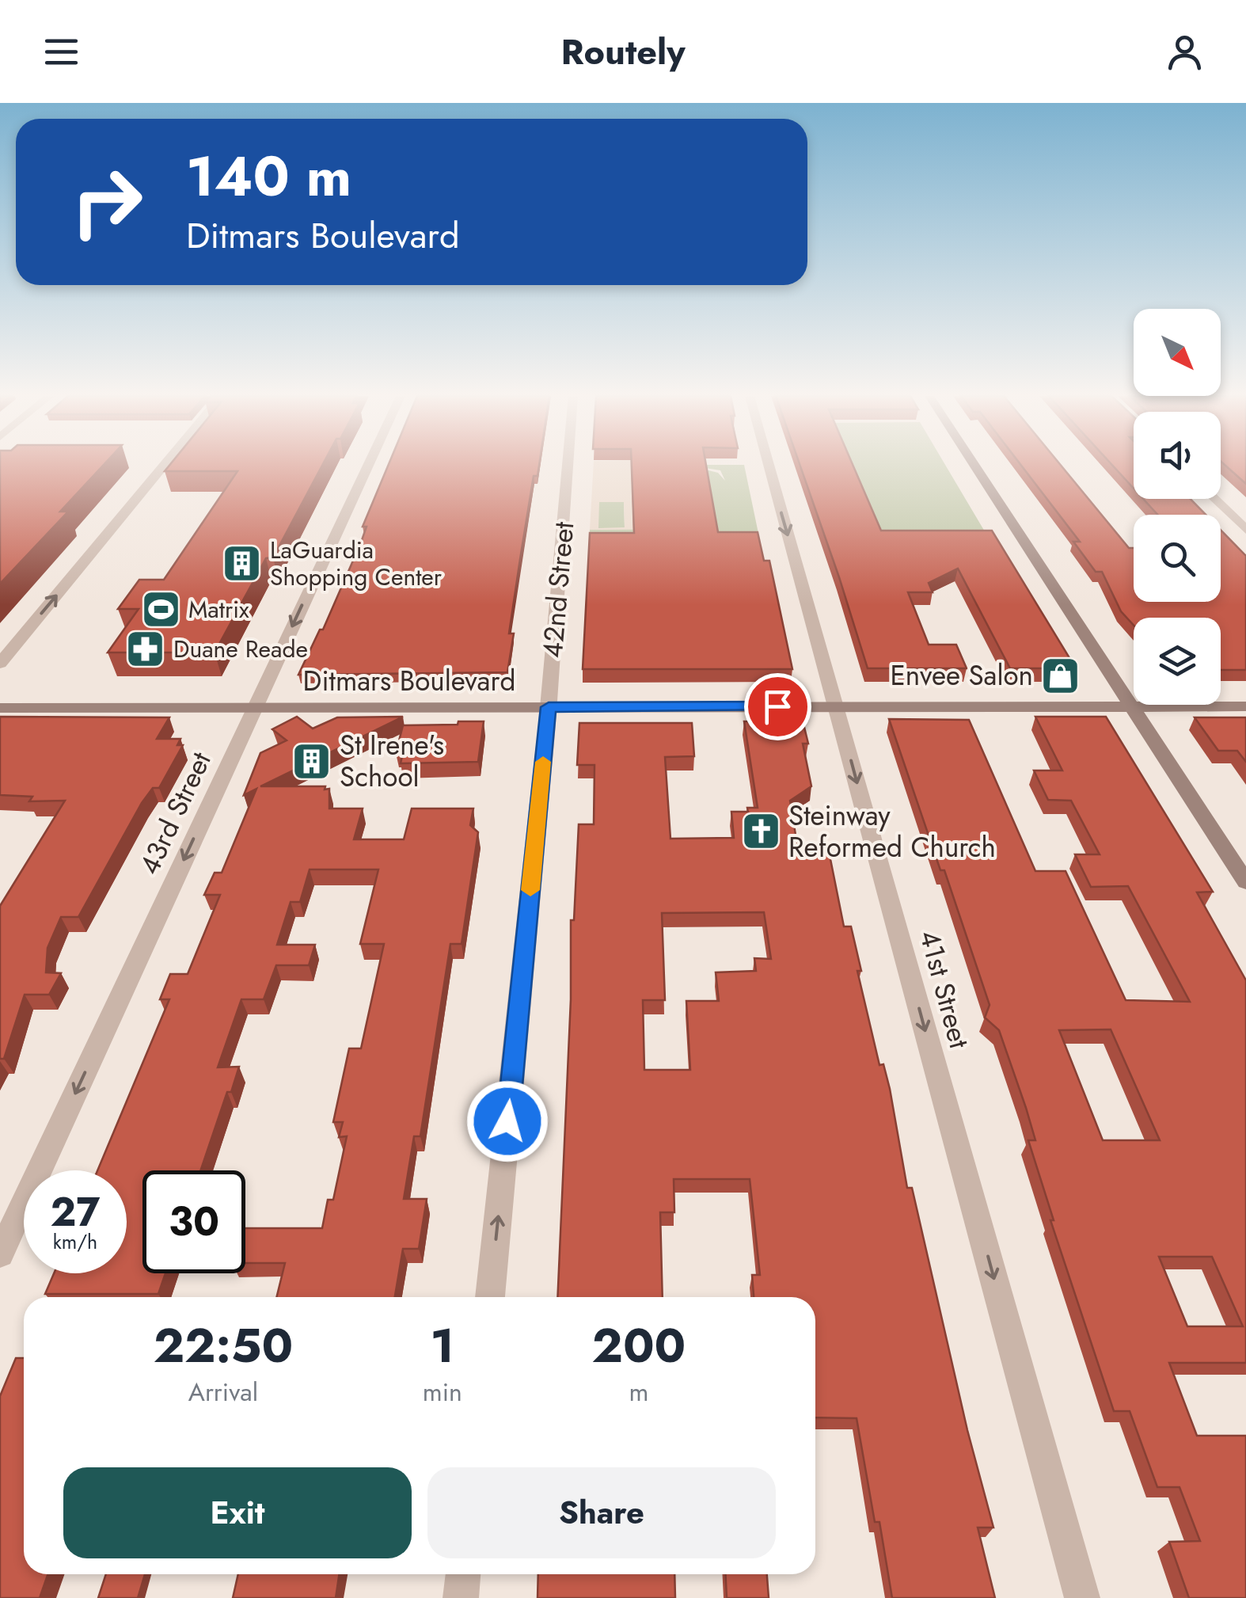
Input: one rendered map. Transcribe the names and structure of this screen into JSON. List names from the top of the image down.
{
  "streets": {
    "street": [
      "42nd Street",
      "Ditmars Boulevard",
      "43rd Street",
      "41st Street"
    ]
  },
  "crossings": [
    ["42nd Street", "Ditmars Boulevard"],
    ["Ditmars Boulevard", "43rd Street"],
    ["Ditmars Boulevard", "41st Street"]
  ],
  "one_way": ["42nd Street", "43rd Street", "41st Street"],
  "places": {
    "building": ["LaGuardia Shopping Center", "St Irene's School"],
    "sports": ["Matrix"],
    "pharmacy": ["Duane Reade"],
    "shop": ["Envee Salon"],
    "church": ["Steinway Reformed Church"]
  },
  "north": "bottom right",
  "page": {
    "header": "Routely",
    "turn": ["140 m", "Ditmars Boulevard"],
    "speed": "27 km/h",
    "limit": "30",
    "eta": [
      "22:50",
      "Arrival",
      "1",
      "min",
      "200",
      "m"
    ],
    "buttons": ["Exit", "Share"]
  }
}
